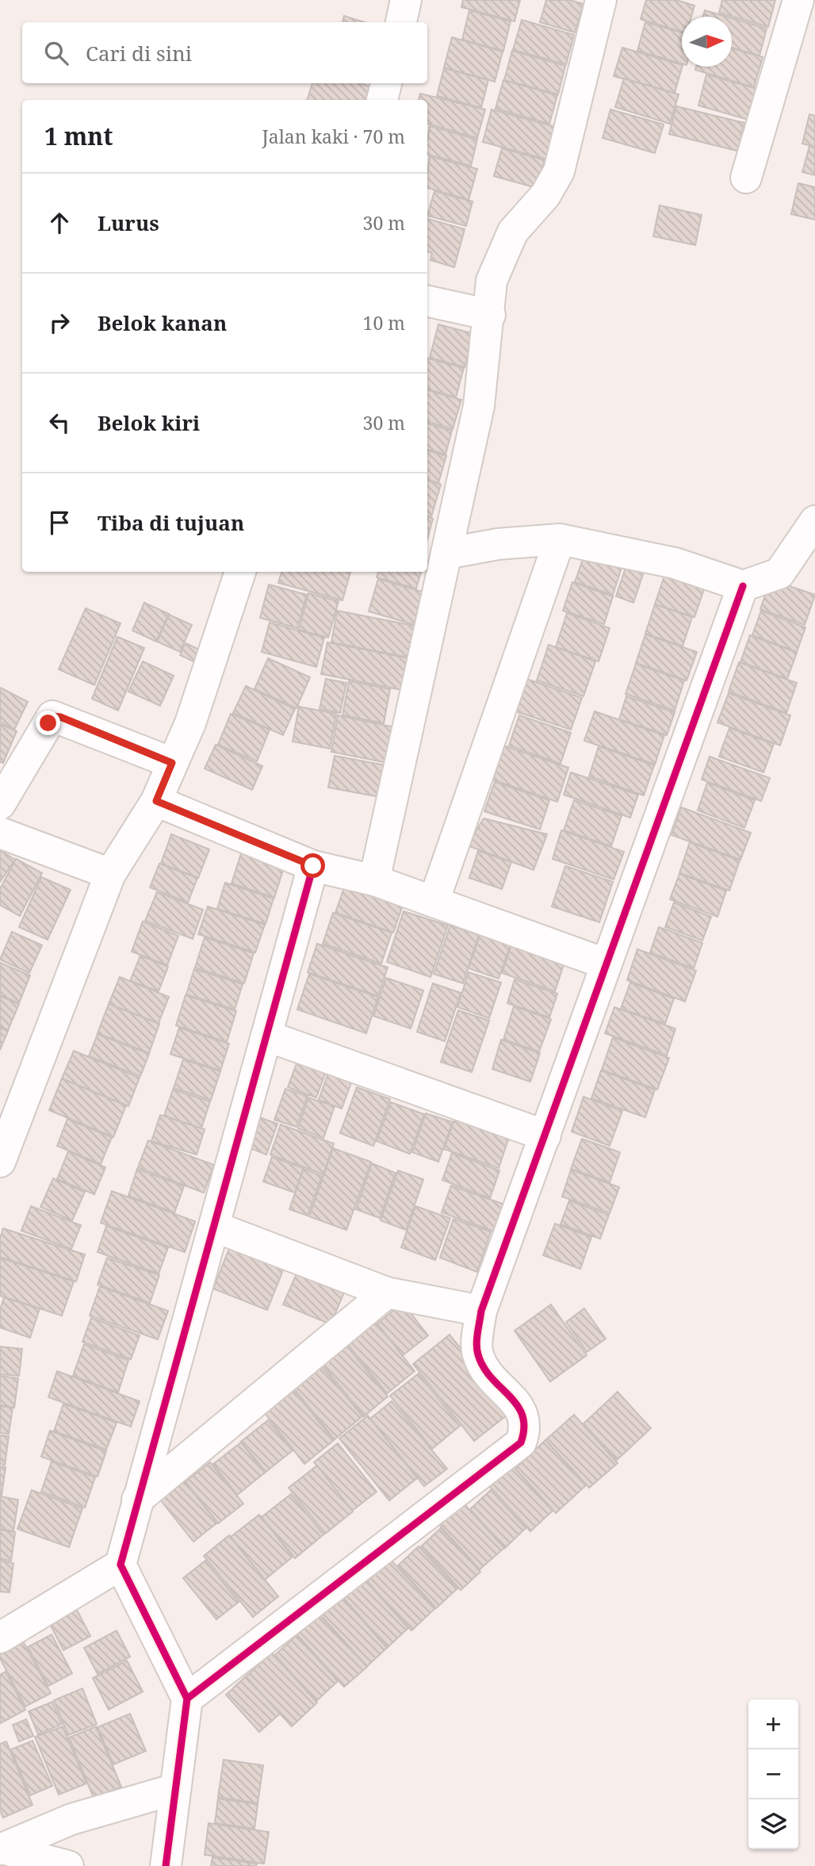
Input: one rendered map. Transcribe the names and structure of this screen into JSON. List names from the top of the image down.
{
  "north": "right",
  "page": {
    "search": "Cari di sini",
    "heading": ["1 mnt", "Jalan kaki · 70 m"],
    "list": [
      ["Lurus", "30 m"],
      ["Belok kanan", "10 m"],
      ["Belok kiri", "30 m"],
      "Tiba di tujuan"
    ],
    "map_buttons": ["+", "−"]
  }
}
